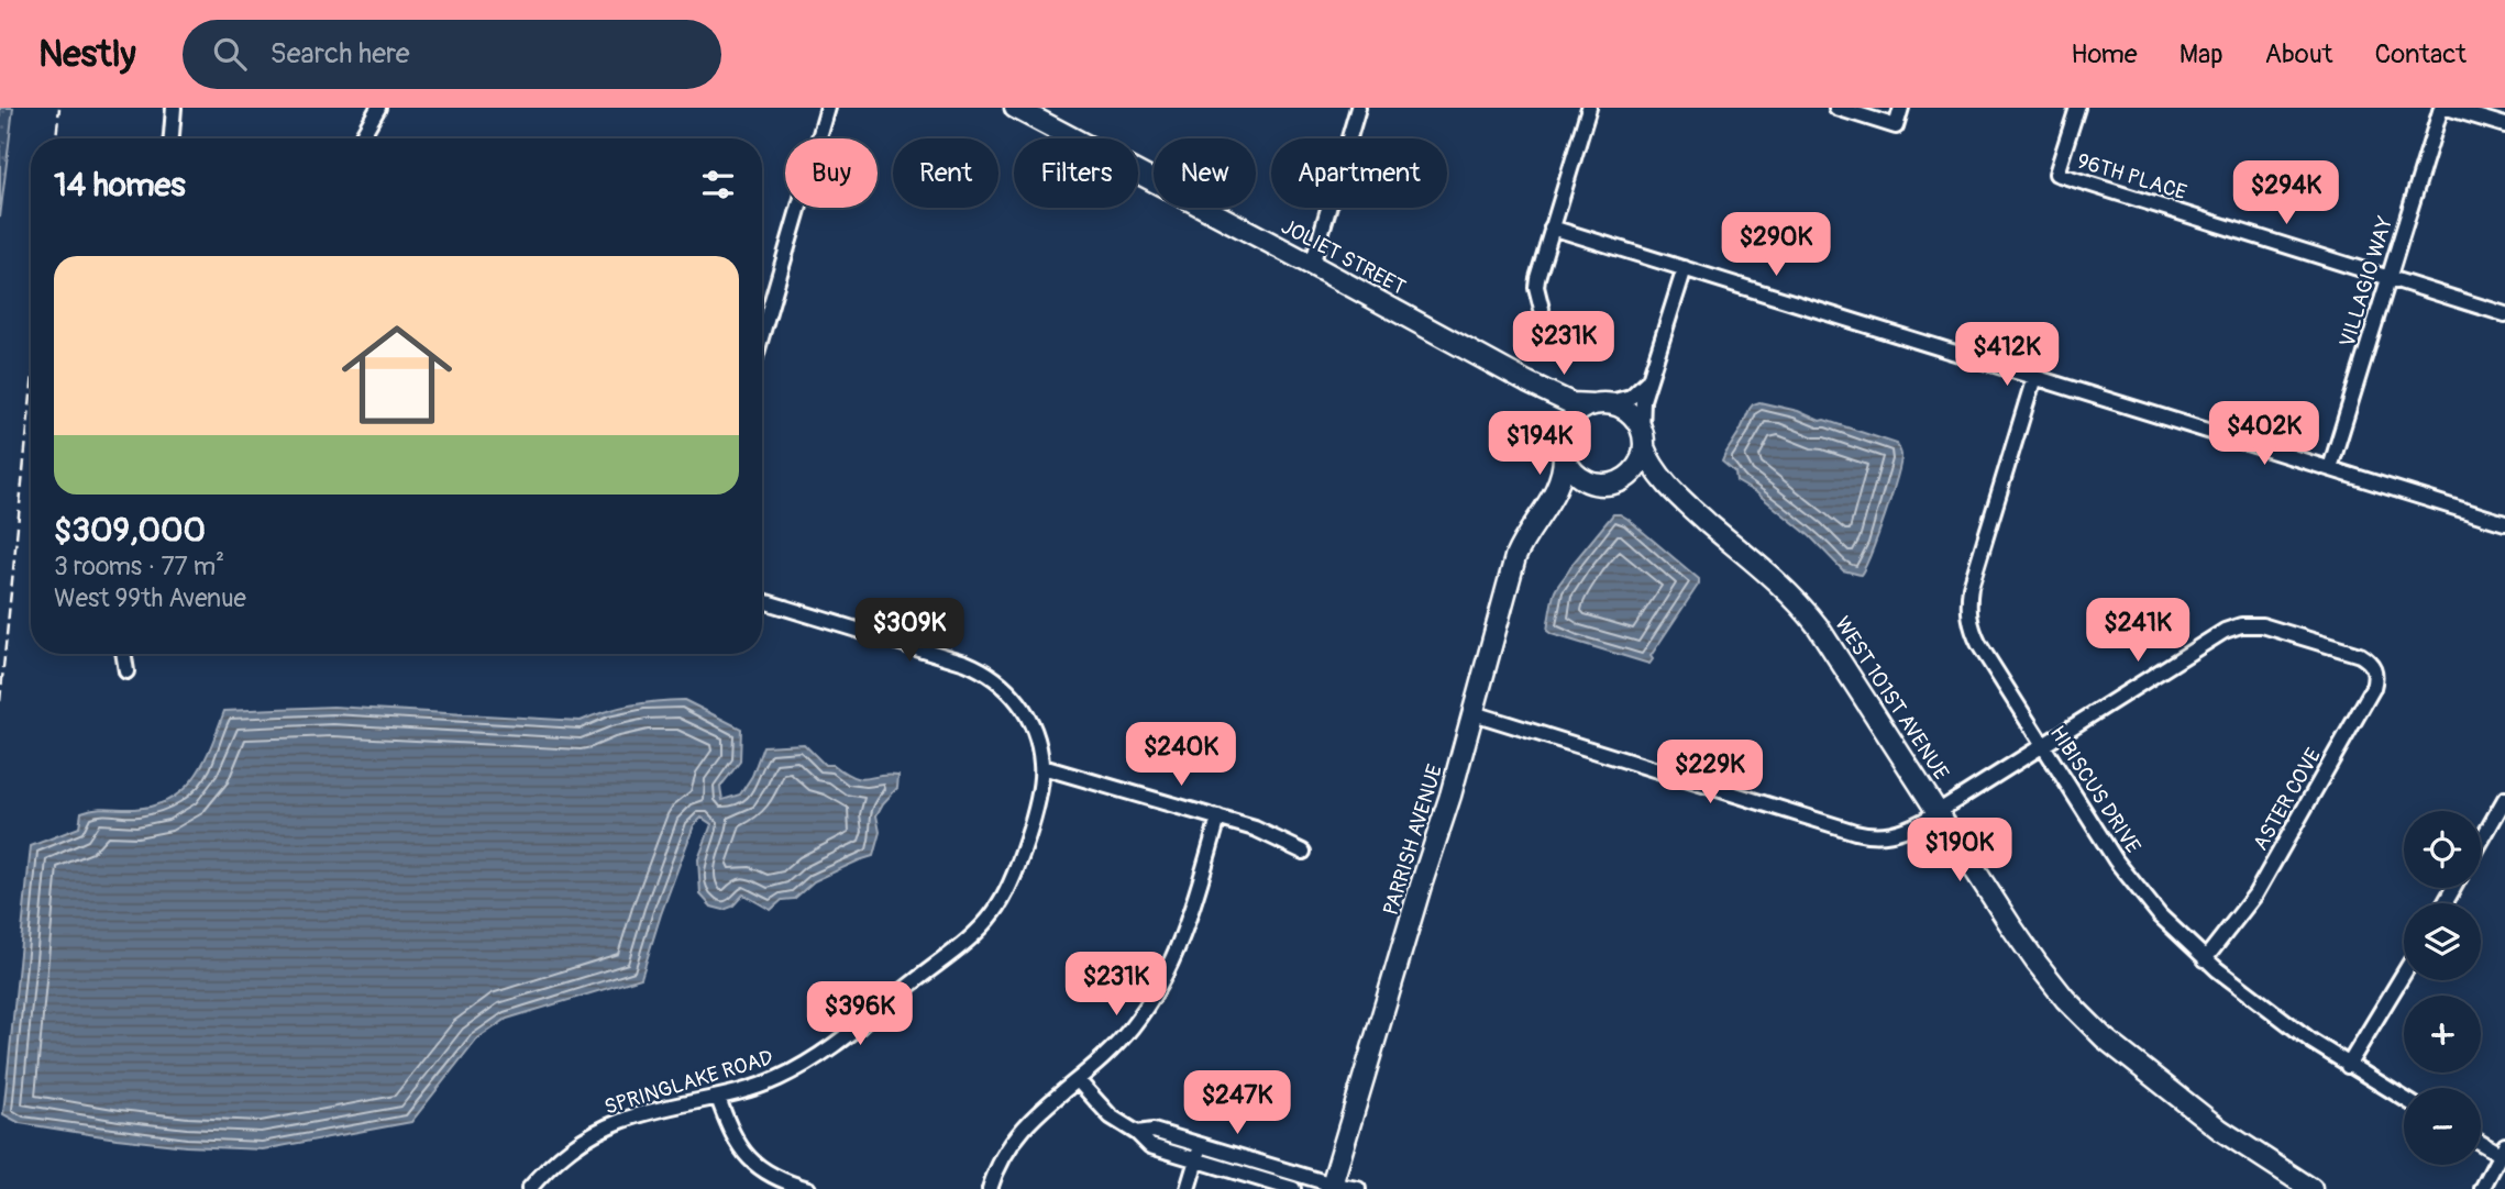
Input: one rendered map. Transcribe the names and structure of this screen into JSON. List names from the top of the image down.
{
  "streets": {
    "street": [
      "96TH PLACE",
      "JOLIET STREET",
      "VILLAGIO WAY",
      "WEST 101ST AVENUE",
      "HIBISCUS DRIVE",
      "ASTER COVE",
      "PARRISH AVENUE",
      "SPRINGLAKE ROAD"
    ]
  },
  "crossings": [
    ["96TH PLACE", "VILLAGIO WAY"],
    ["JOLIET STREET", "WEST 101ST AVENUE"],
    ["JOLIET STREET", "PARRISH AVENUE"],
    ["WEST 101ST AVENUE", "PARRISH AVENUE"],
    ["HIBISCUS DRIVE", "ASTER COVE"]
  ],
  "page": {
    "header": "Nestly",
    "search": "Search here",
    "nav": [
      "Home",
      "Map",
      "About",
      "Contact"
    ],
    "chip": [
      "Buy",
      "Rent",
      "Filters",
      "New",
      "Apartment"
    ],
    "heading": "14 homes",
    "price": [
      "$294K",
      "$290K",
      "$231K",
      "$412K",
      "$402K",
      "$194K",
      "$309K",
      "$241K",
      "$240K",
      "$229K",
      "$190K",
      "$231K",
      "$396K",
      "$247K"
    ],
    "list": [
      {
        "name": "$309,000",
        "note": "3 rooms · 77 m² · West 99th Avenue"
      }
    ],
    "map_buttons": ["+", "−"]
  }
}
